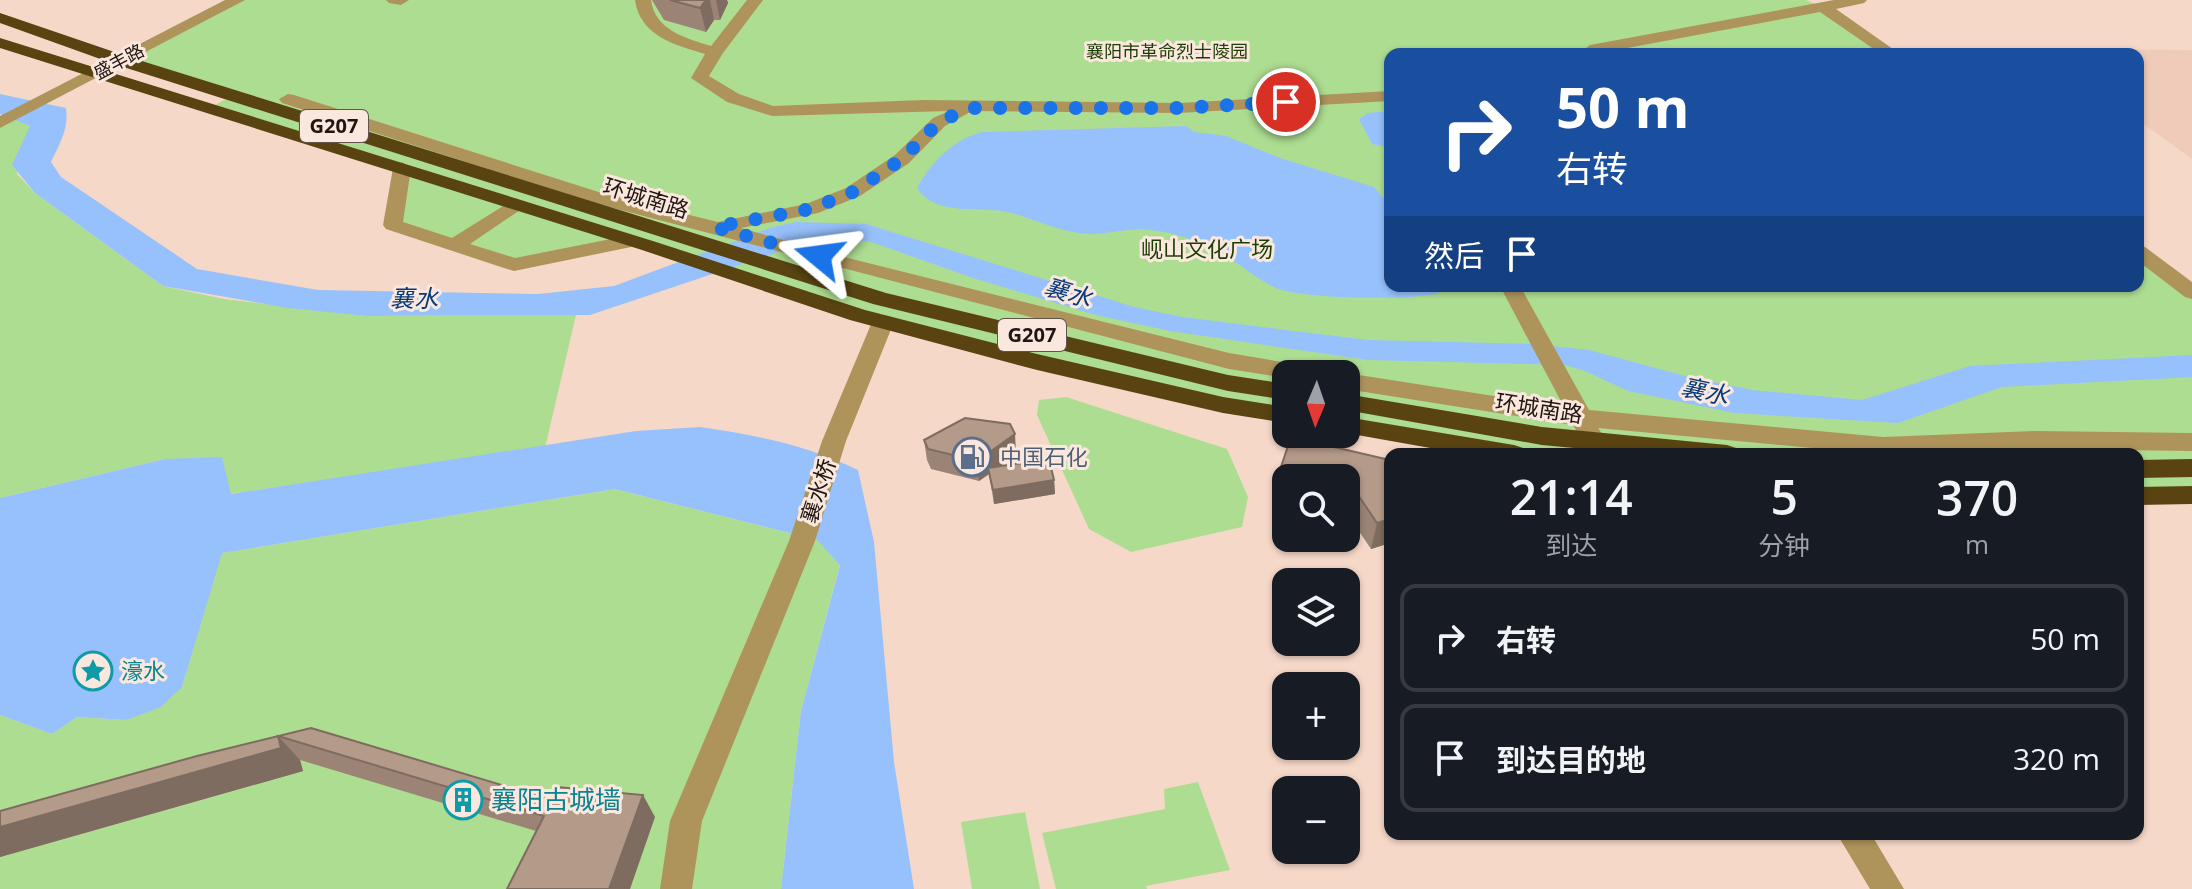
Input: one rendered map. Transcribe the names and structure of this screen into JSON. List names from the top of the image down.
{
  "streets": {
    "highway": ["G207", "环城南路"],
    "street": ["盛丰路", "襄水桥"]
  },
  "crossings": [
    ["盛丰路", "环城南路"],
    ["环城南路", "襄水桥"]
  ],
  "water": ["襄水"],
  "parks": ["襄阳市革命烈士陵园", "岘山文化广场"],
  "places": {
    "fuel station": ["中国石化"],
    "place": ["濠水"],
    "building": ["襄阳古城墙"]
  },
  "north": "bottom",
  "page": {
    "turn": ["50 m", "右转"],
    "then": "然后",
    "map_buttons": ["+", "−"],
    "eta": [
      "21:14",
      "到达",
      "5",
      "分钟",
      "370",
      "m"
    ],
    "list": [
      {
        "name": "右转",
        "value": "50 m"
      },
      {
        "name": "到达目的地",
        "value": "320 m"
      }
    ]
  }
}
